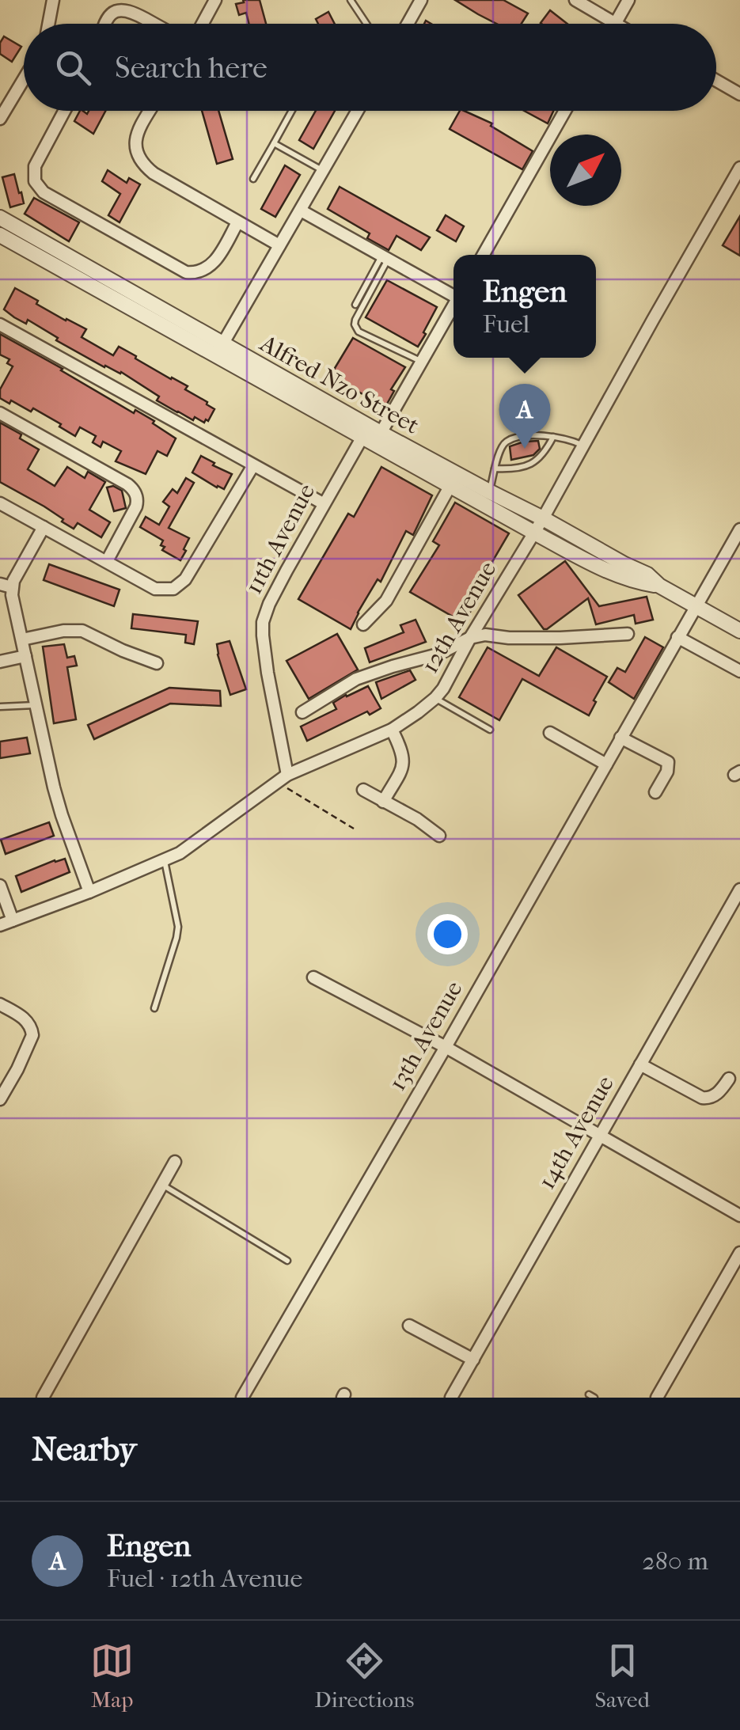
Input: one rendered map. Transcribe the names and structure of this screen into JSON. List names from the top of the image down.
{
  "streets": {
    "street": [
      "Alfred Nzo Street",
      "11th Avenue",
      "12th Avenue",
      "13th Avenue",
      "14th Avenue"
    ]
  },
  "crossings": [
    ["Alfred Nzo Street", "11th Avenue"],
    ["Alfred Nzo Street", "12th Avenue"],
    ["Alfred Nzo Street", "13th Avenue"],
    ["11th Avenue", "12th Avenue"]
  ],
  "north": "top right",
  "page": {
    "search": "Search here",
    "popup": ["Engen", "Fuel"],
    "pins": "A",
    "heading": "Nearby",
    "list": [
      {
        "mark": "A",
        "name": "Engen",
        "note": "Fuel · 12th Avenue",
        "value": "280 m"
      }
    ],
    "nav": ["Map", "Directions", "Saved"]
  }
}
